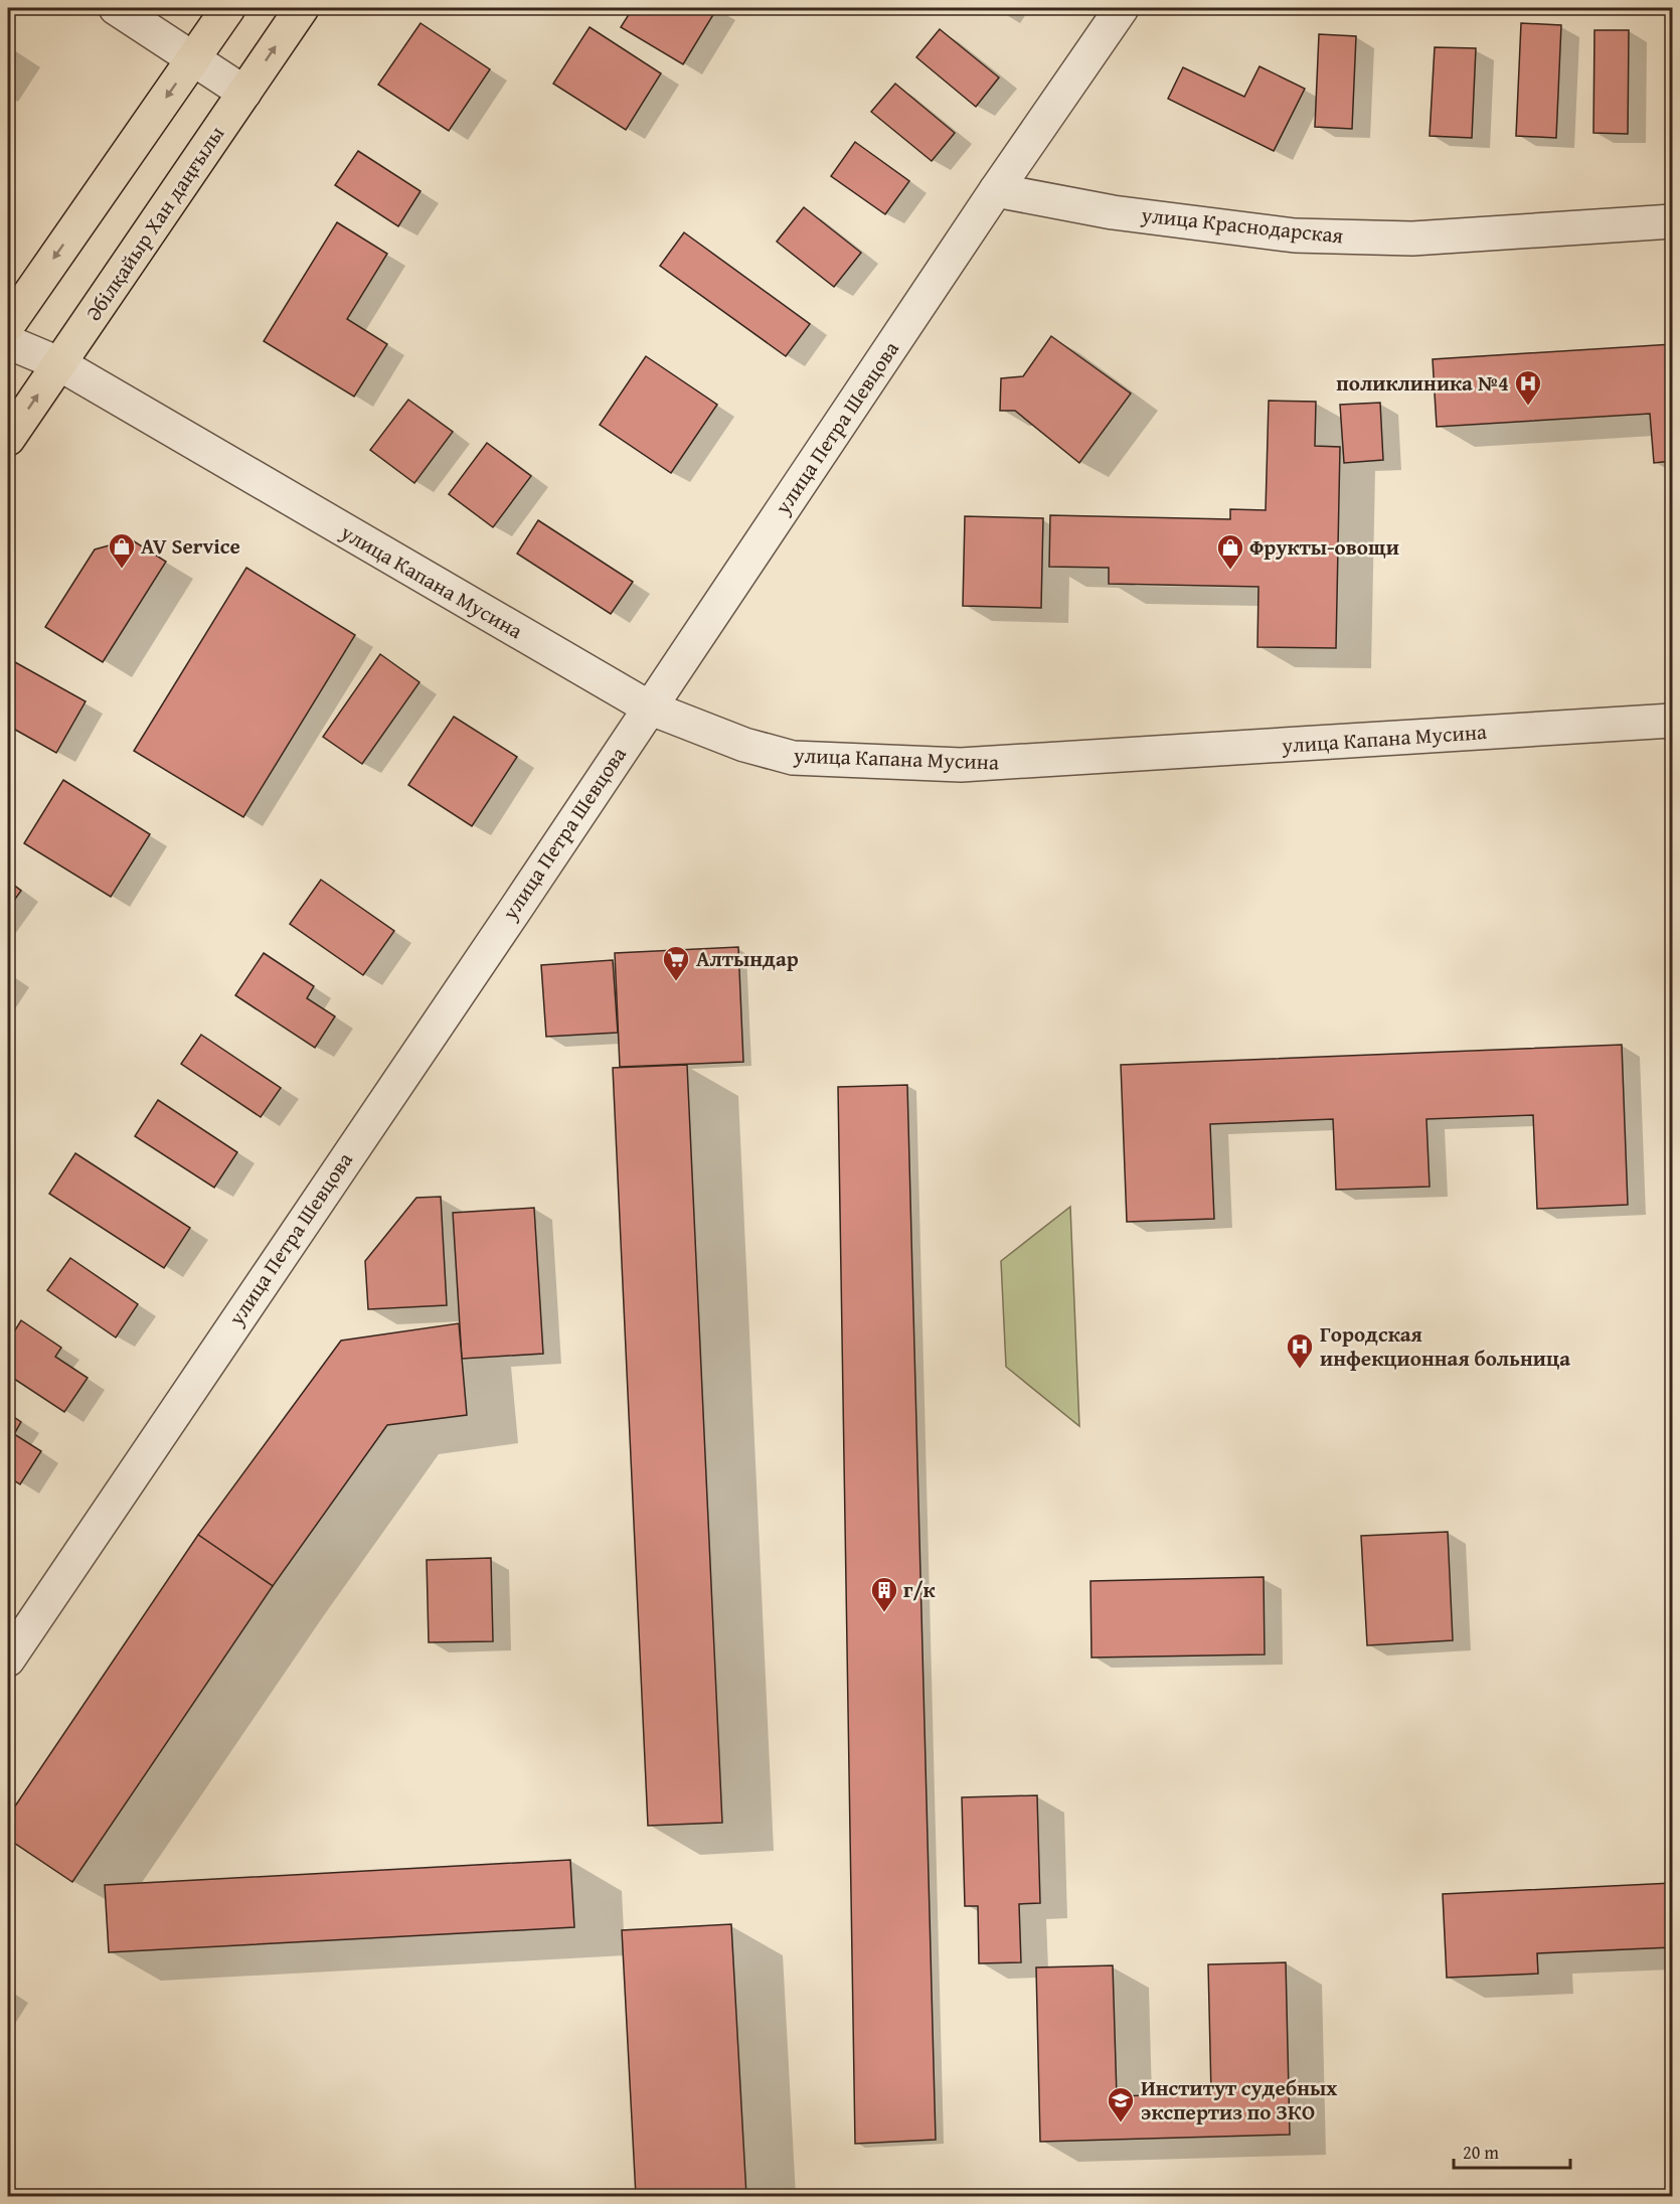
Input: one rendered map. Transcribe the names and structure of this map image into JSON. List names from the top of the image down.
{
  "streets": {
    "main road": ["Әбілқайыр Хан даңғылы"],
    "street": ["улица Краснодарская", "улица Петра Шевцова", "улица Капана Мусина"]
  },
  "crossings": [
    ["Әбілқайыр Хан даңғылы", "улица Капана Мусина"],
    ["улица Краснодарская", "улица Петра Шевцова"],
    ["улица Петра Шевцова", "улица Капана Мусина"]
  ],
  "places": {
    "hospital": ["поликлиника №4", "Городская инфекционная больница"],
    "shop": ["AV Service", "Фрукты-овощи"],
    "supermarket": ["Алтындар"],
    "building": ["г/к"],
    "school or university": ["Институт судебных экспертиз по ЗКО"]
  },
  "scale_bar": "20 m"
}
